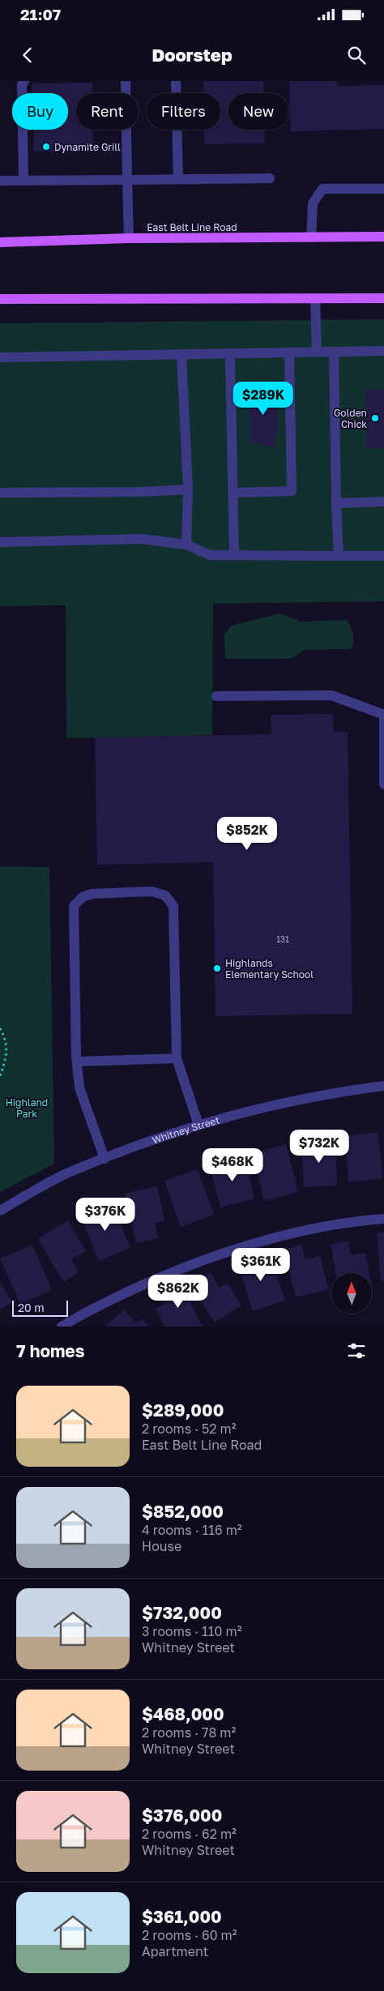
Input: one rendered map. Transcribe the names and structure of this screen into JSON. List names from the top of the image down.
{
  "streets": {
    "main road": ["East Belt Line Road"],
    "street": ["Whitney Street"]
  },
  "parks": ["Highland Park"],
  "places": ["Dynamite Grill", "Golden Chick", "Highlands Elementary School"],
  "house_numbers": ["131"],
  "scale_bar": "20 m",
  "north": "top",
  "page": {
    "status": "21:07",
    "header": "Doorstep",
    "chip": [
      "Buy",
      "Rent",
      "Filters",
      "New"
    ],
    "price": [
      "$289K",
      "$852K",
      "$732K",
      "$468K",
      "$376K",
      "$361K",
      "$862K"
    ],
    "scale": "20 m",
    "heading": "7 homes",
    "list": [
      {
        "name": "$289,000",
        "note": "2 rooms · 52 m² · East Belt Line Road"
      },
      {
        "name": "$852,000",
        "note": "4 rooms · 116 m² · House"
      },
      {
        "name": "$732,000",
        "note": "3 rooms · 110 m² · Whitney Street"
      },
      {
        "name": "$468,000",
        "note": "2 rooms · 78 m² · Whitney Street"
      },
      {
        "name": "$376,000",
        "note": "2 rooms · 62 m² · Whitney Street"
      },
      {
        "name": "$361,000",
        "note": "2 rooms · 60 m² · Apartment"
      }
    ]
  }
}
